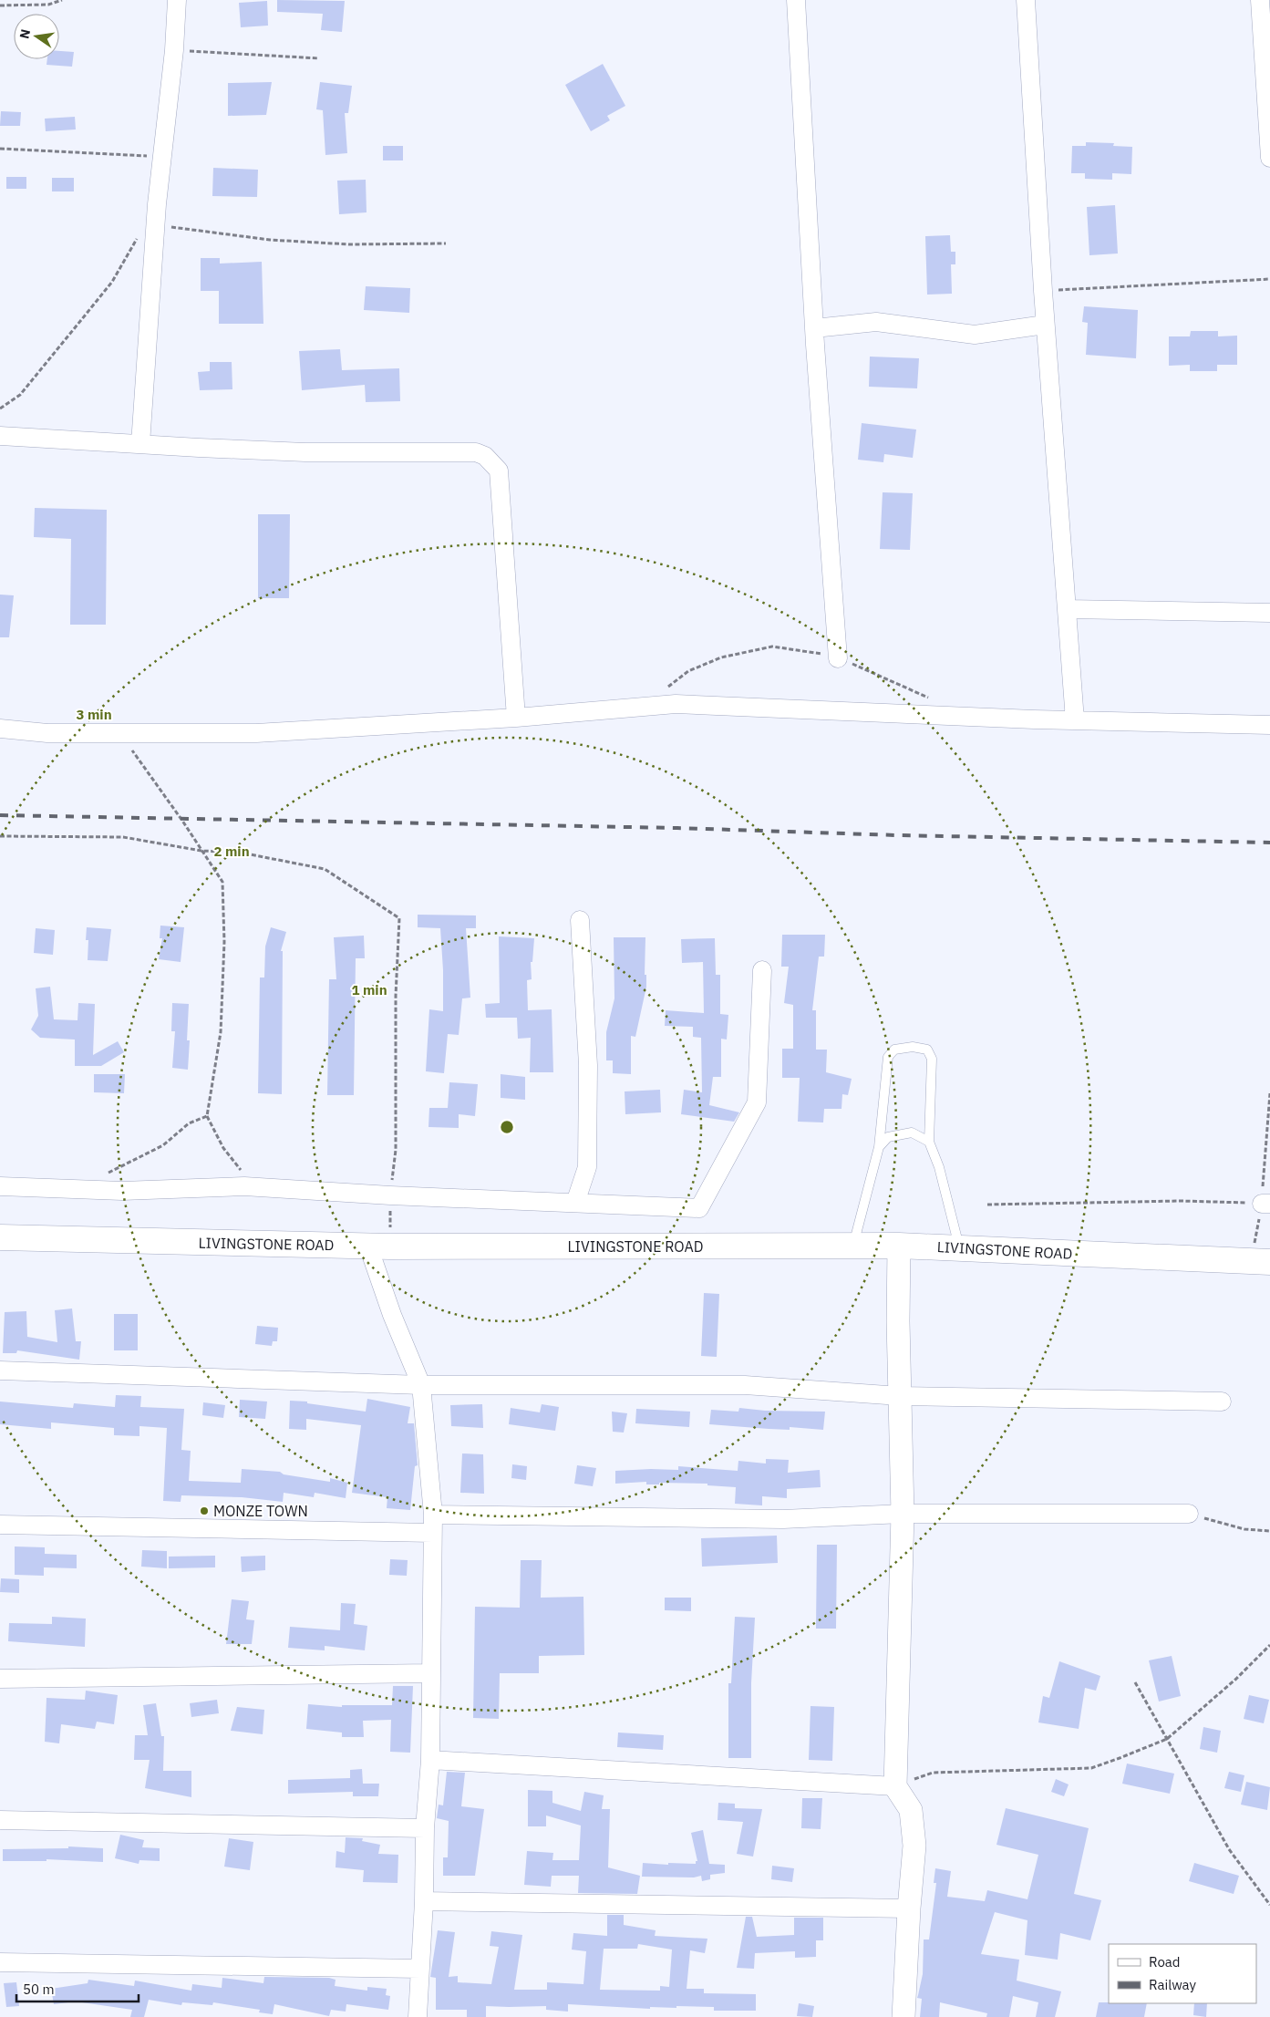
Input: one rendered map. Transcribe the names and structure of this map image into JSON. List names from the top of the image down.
{
  "streets": {
    "highway": ["LIVINGSTONE ROAD"]
  },
  "places": ["MONZE TOWN"],
  "legend": ["Road", "Railway"],
  "scale_bar": "50 m",
  "north": "left",
  "rings": ["3 min", "2 min", "1 min"]
}
